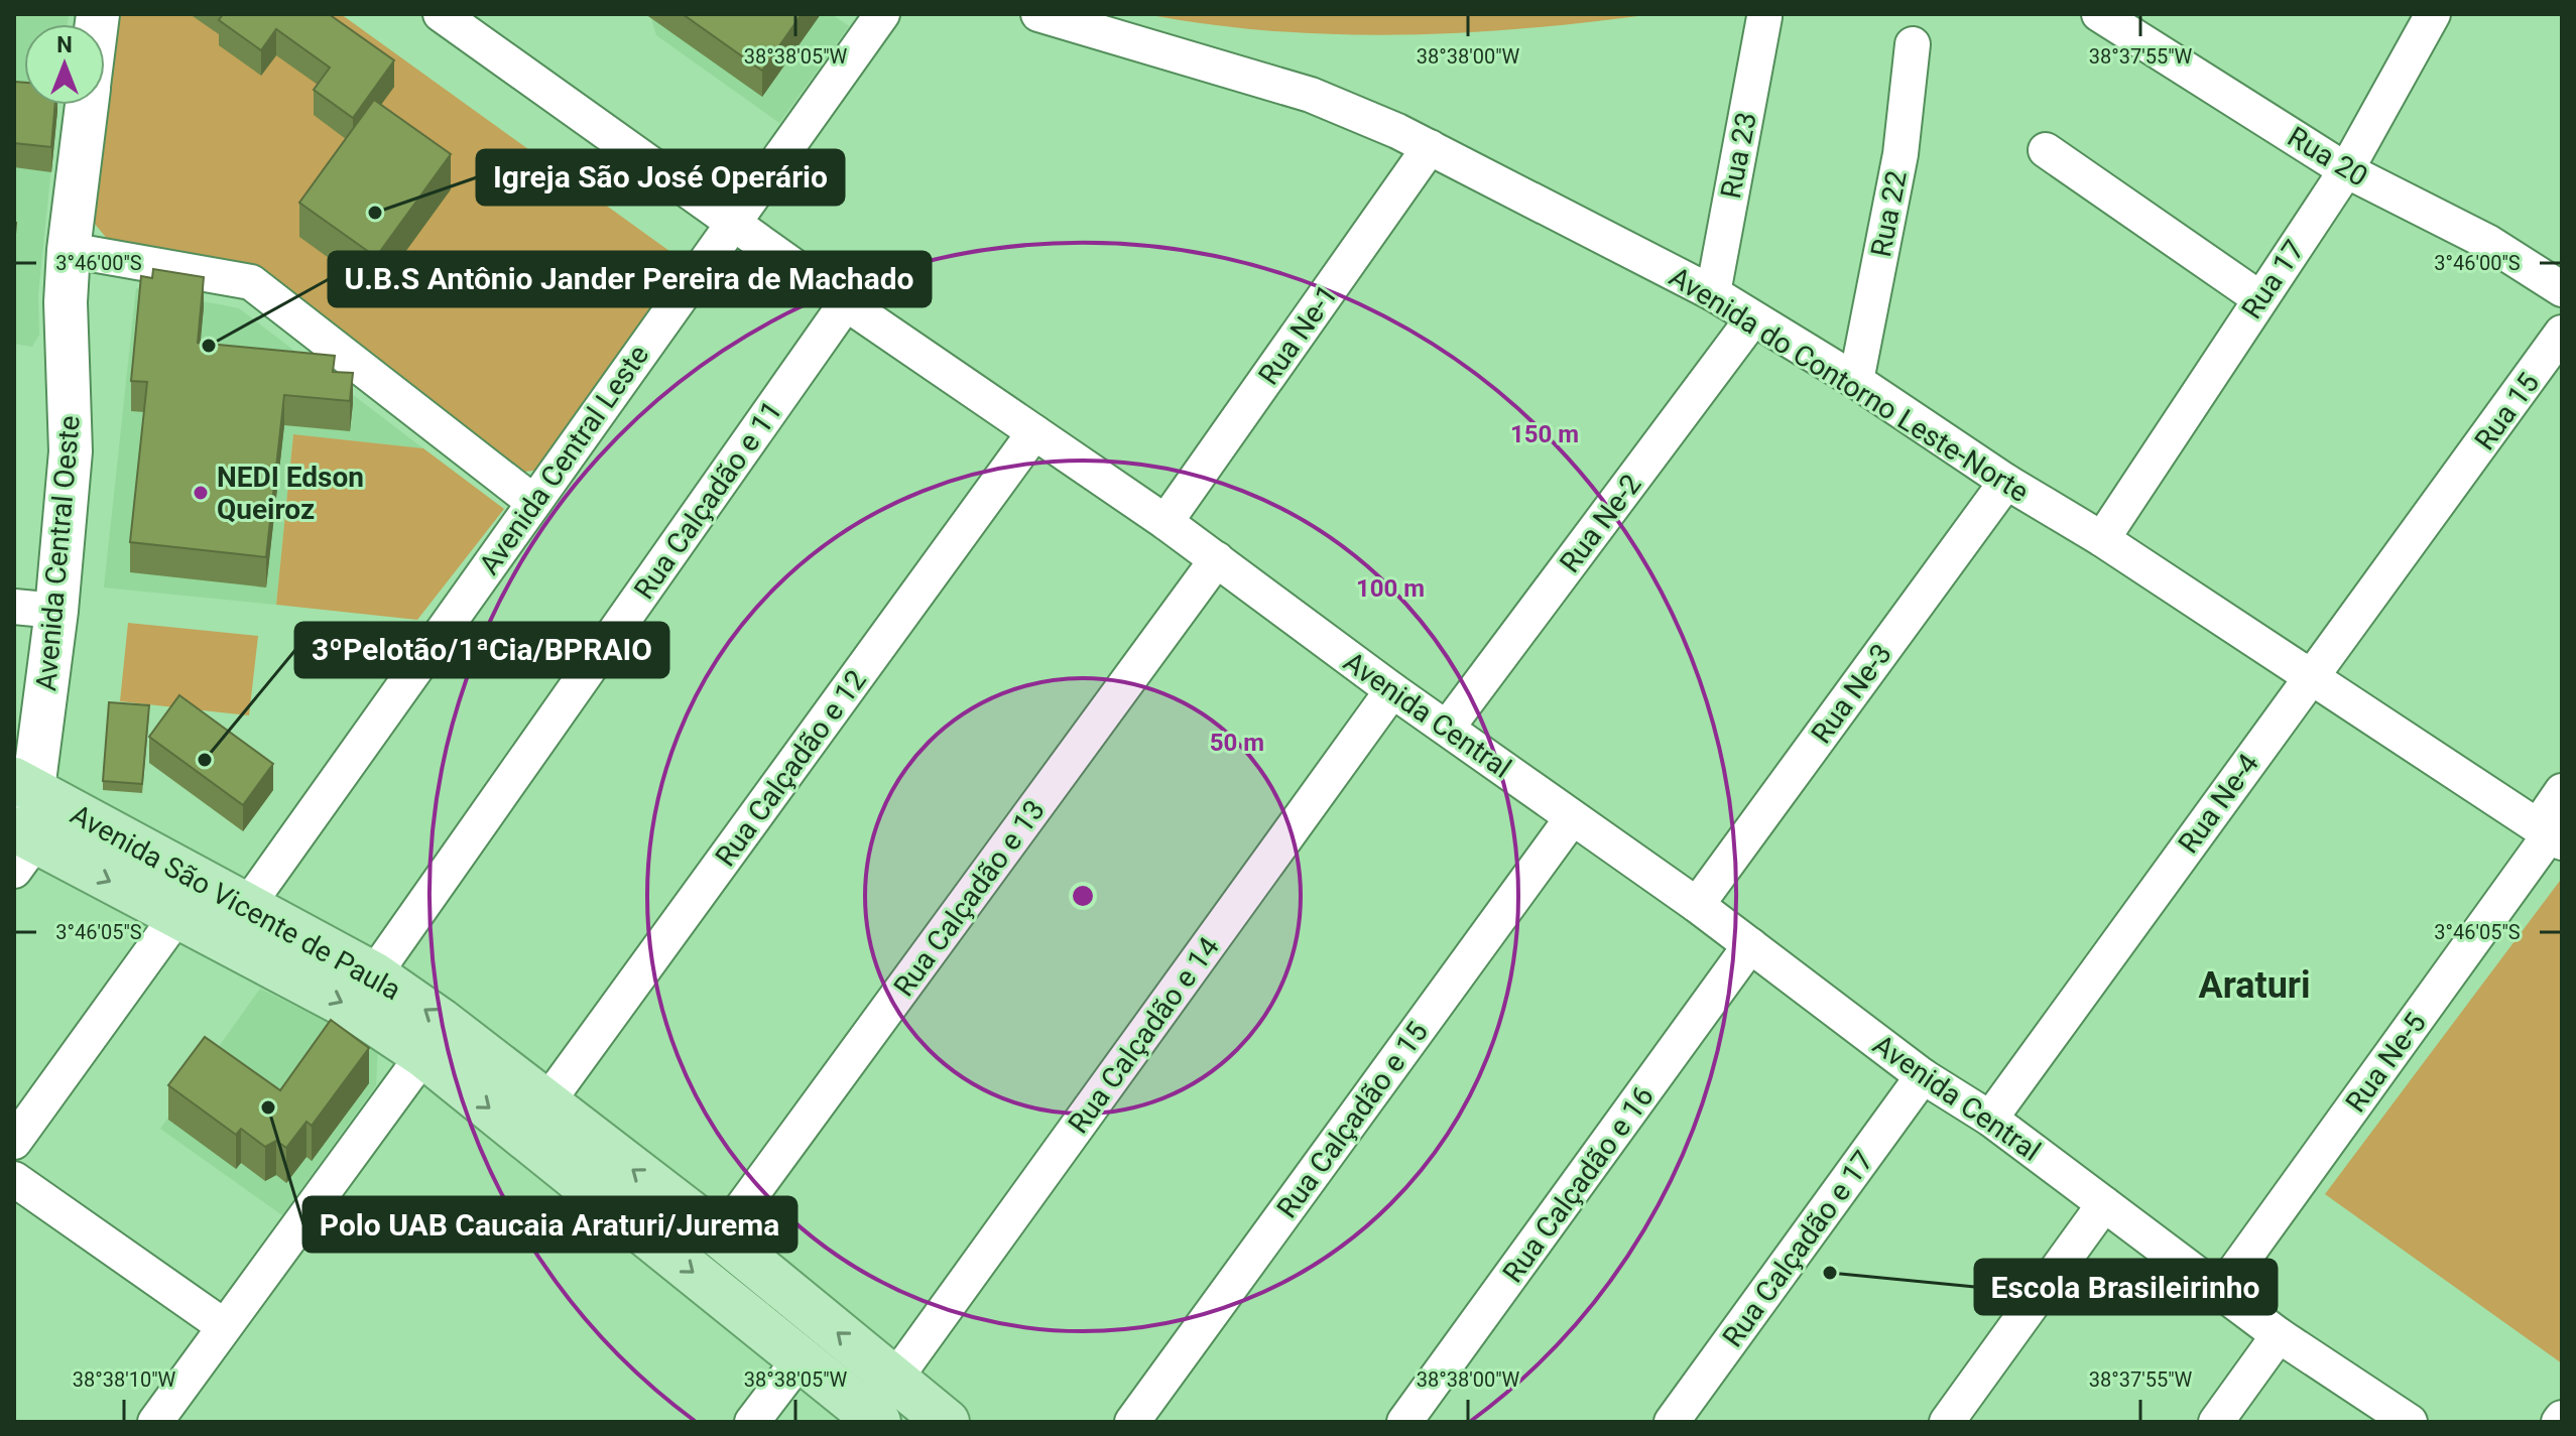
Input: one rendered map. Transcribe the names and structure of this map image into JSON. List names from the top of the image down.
{
  "streets": {
    "main road": ["Avenida São Vicente de Paula"],
    "street": [
      "Rua 23",
      "Rua 20",
      "Rua 22",
      "Rua 17",
      "Rua Ne-1",
      "Avenida do Contorno Leste-Norte",
      "Rua 15",
      "Avenida Central Leste",
      "Rua Calçadão e 11",
      "Rua Ne-2",
      "Avenida Central Oeste",
      "Rua Ne-3",
      "Avenida Central",
      "Rua Calçadão e 12",
      "Rua Ne-4",
      "Rua Calçadão e 13",
      "Rua Calçadão e 14",
      "Rua Ne-5",
      "Rua Calçadão e 15",
      "Rua Calçadão e 16",
      "Rua Calçadão e 17"
    ]
  },
  "crossings": [
    ["Rua 23", "Avenida do Contorno Leste-Norte"],
    ["Rua 20", "Rua 17"],
    ["Rua 22", "Avenida do Contorno Leste-Norte"],
    ["Rua 17", "Avenida do Contorno Leste-Norte"],
    ["Rua Ne-1", "Avenida do Contorno Leste-Norte"],
    ["Rua Ne-1", "Avenida Central"],
    ["Avenida do Contorno Leste-Norte", "Rua Ne-2"],
    ["Avenida do Contorno Leste-Norte", "Rua Ne-3"],
    ["Avenida do Contorno Leste-Norte", "Rua Ne-4"],
    ["Avenida do Contorno Leste-Norte", "Rua Ne-5"],
    ["Rua 15", "Rua Ne-4"],
    ["Avenida Central Leste", "Avenida Central"],
    ["Avenida Central Leste", "Avenida São Vicente de Paula"],
    ["Rua Calçadão e 11", "Avenida Central"],
    ["Rua Calçadão e 11", "Avenida São Vicente de Paula"],
    ["Rua Ne-2", "Avenida Central"],
    ["Avenida Central Oeste", "Avenida São Vicente de Paula"],
    ["Rua Ne-3", "Avenida Central"],
    ["Avenida Central", "Rua Calçadão e 12"],
    ["Avenida Central", "Rua Ne-4"],
    ["Avenida Central", "Rua Calçadão e 13"],
    ["Avenida Central", "Rua Calçadão e 14"],
    ["Avenida Central", "Rua Ne-5"],
    ["Avenida Central", "Rua Calçadão e 15"],
    ["Avenida Central", "Rua Calçadão e 16"],
    ["Avenida Central", "Rua Calçadão e 17"],
    ["Rua Calçadão e 12", "Avenida São Vicente de Paula"],
    ["Rua Calçadão e 13", "Avenida São Vicente de Paula"],
    ["Avenida São Vicente de Paula", "Rua Calçadão e 14"]
  ],
  "districts": ["Araturi"],
  "places": [
    "Igreja São José Operário",
    "U.B.S Antônio Jander Pereira de Machado",
    "NEDI Edson Queiroz",
    "3ºPelotão/1ªCia/BPRAIO",
    "Polo UAB Caucaia Araturi/Jurema",
    "Escola Brasileirinho"
  ],
  "north": "top",
  "coordinates": [
    "38°38'05\"W",
    "38°38'00\"W",
    "38°37'55\"W",
    "3°46'00\"S",
    "3°46'05\"S",
    "38°38'10\"W"
  ],
  "rings": ["150 m", "100 m", "50 m"]
}
